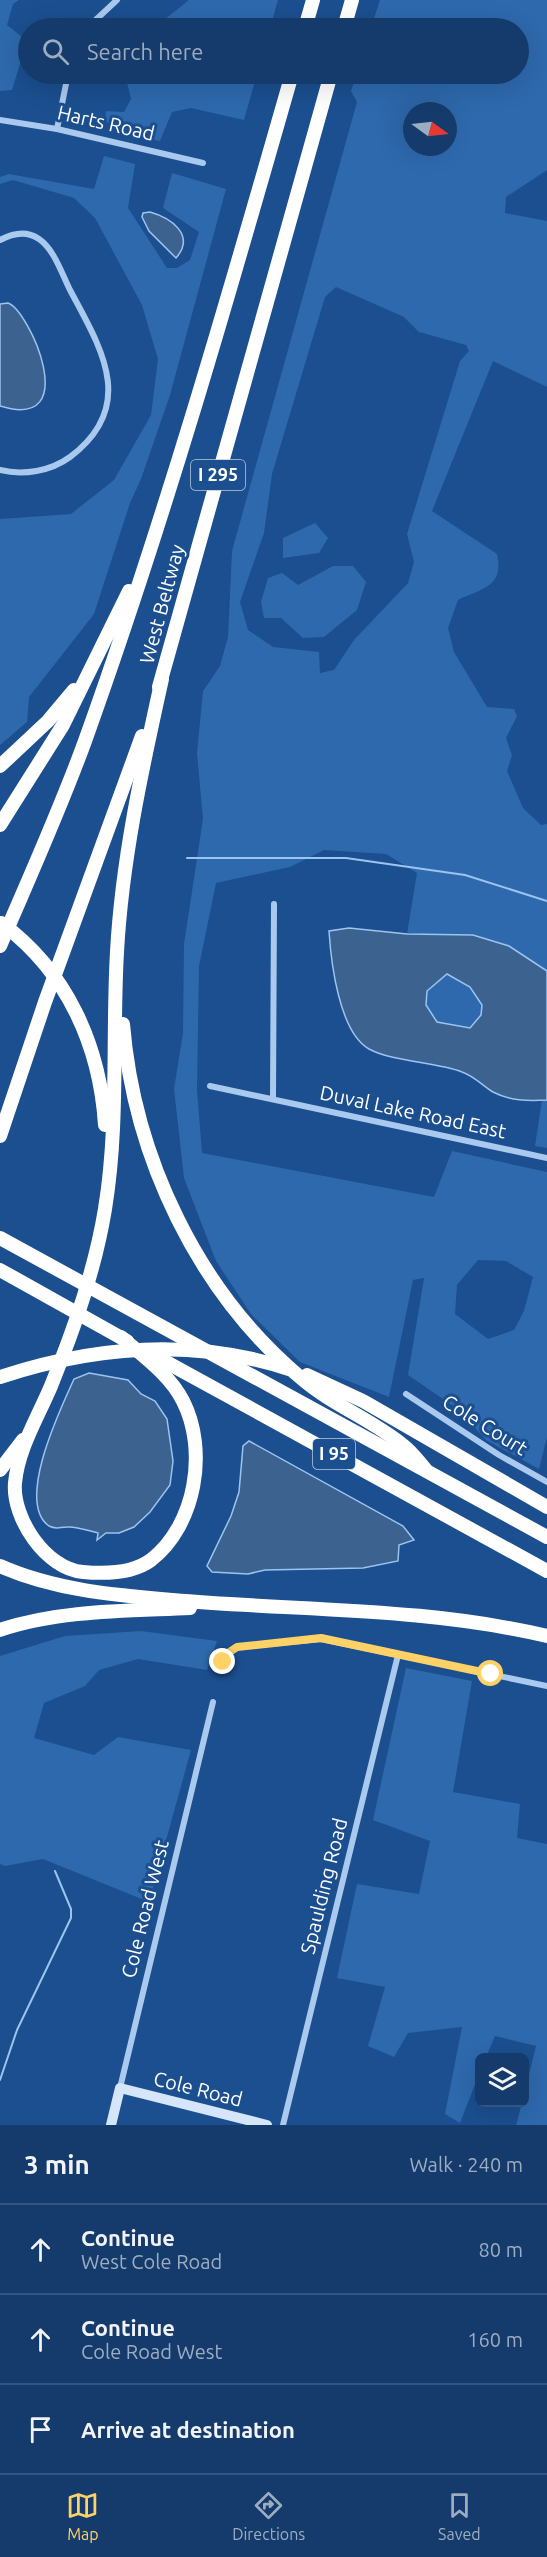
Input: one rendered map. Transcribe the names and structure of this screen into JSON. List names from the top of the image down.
{
  "streets": {
    "highway": ["I 295", "West Beltway", "I 95"],
    "street": [
      "Harts Road",
      "Duval Lake Road East",
      "Cole Court",
      "Spaulding Road",
      "Cole Road West",
      "Cole Road"
    ]
  },
  "crossings": [
    ["Cole Road West", "Cole Road"]
  ],
  "north": "right",
  "page": {
    "search": "Search here",
    "heading": ["3 min", "Walk · 240 m"],
    "list": [
      ["Continue", "West Cole Road", "80 m"],
      ["Continue", "Cole Road West", "160 m"],
      "Arrive at destination"
    ],
    "nav": ["Map", "Directions", "Saved"]
  }
}
